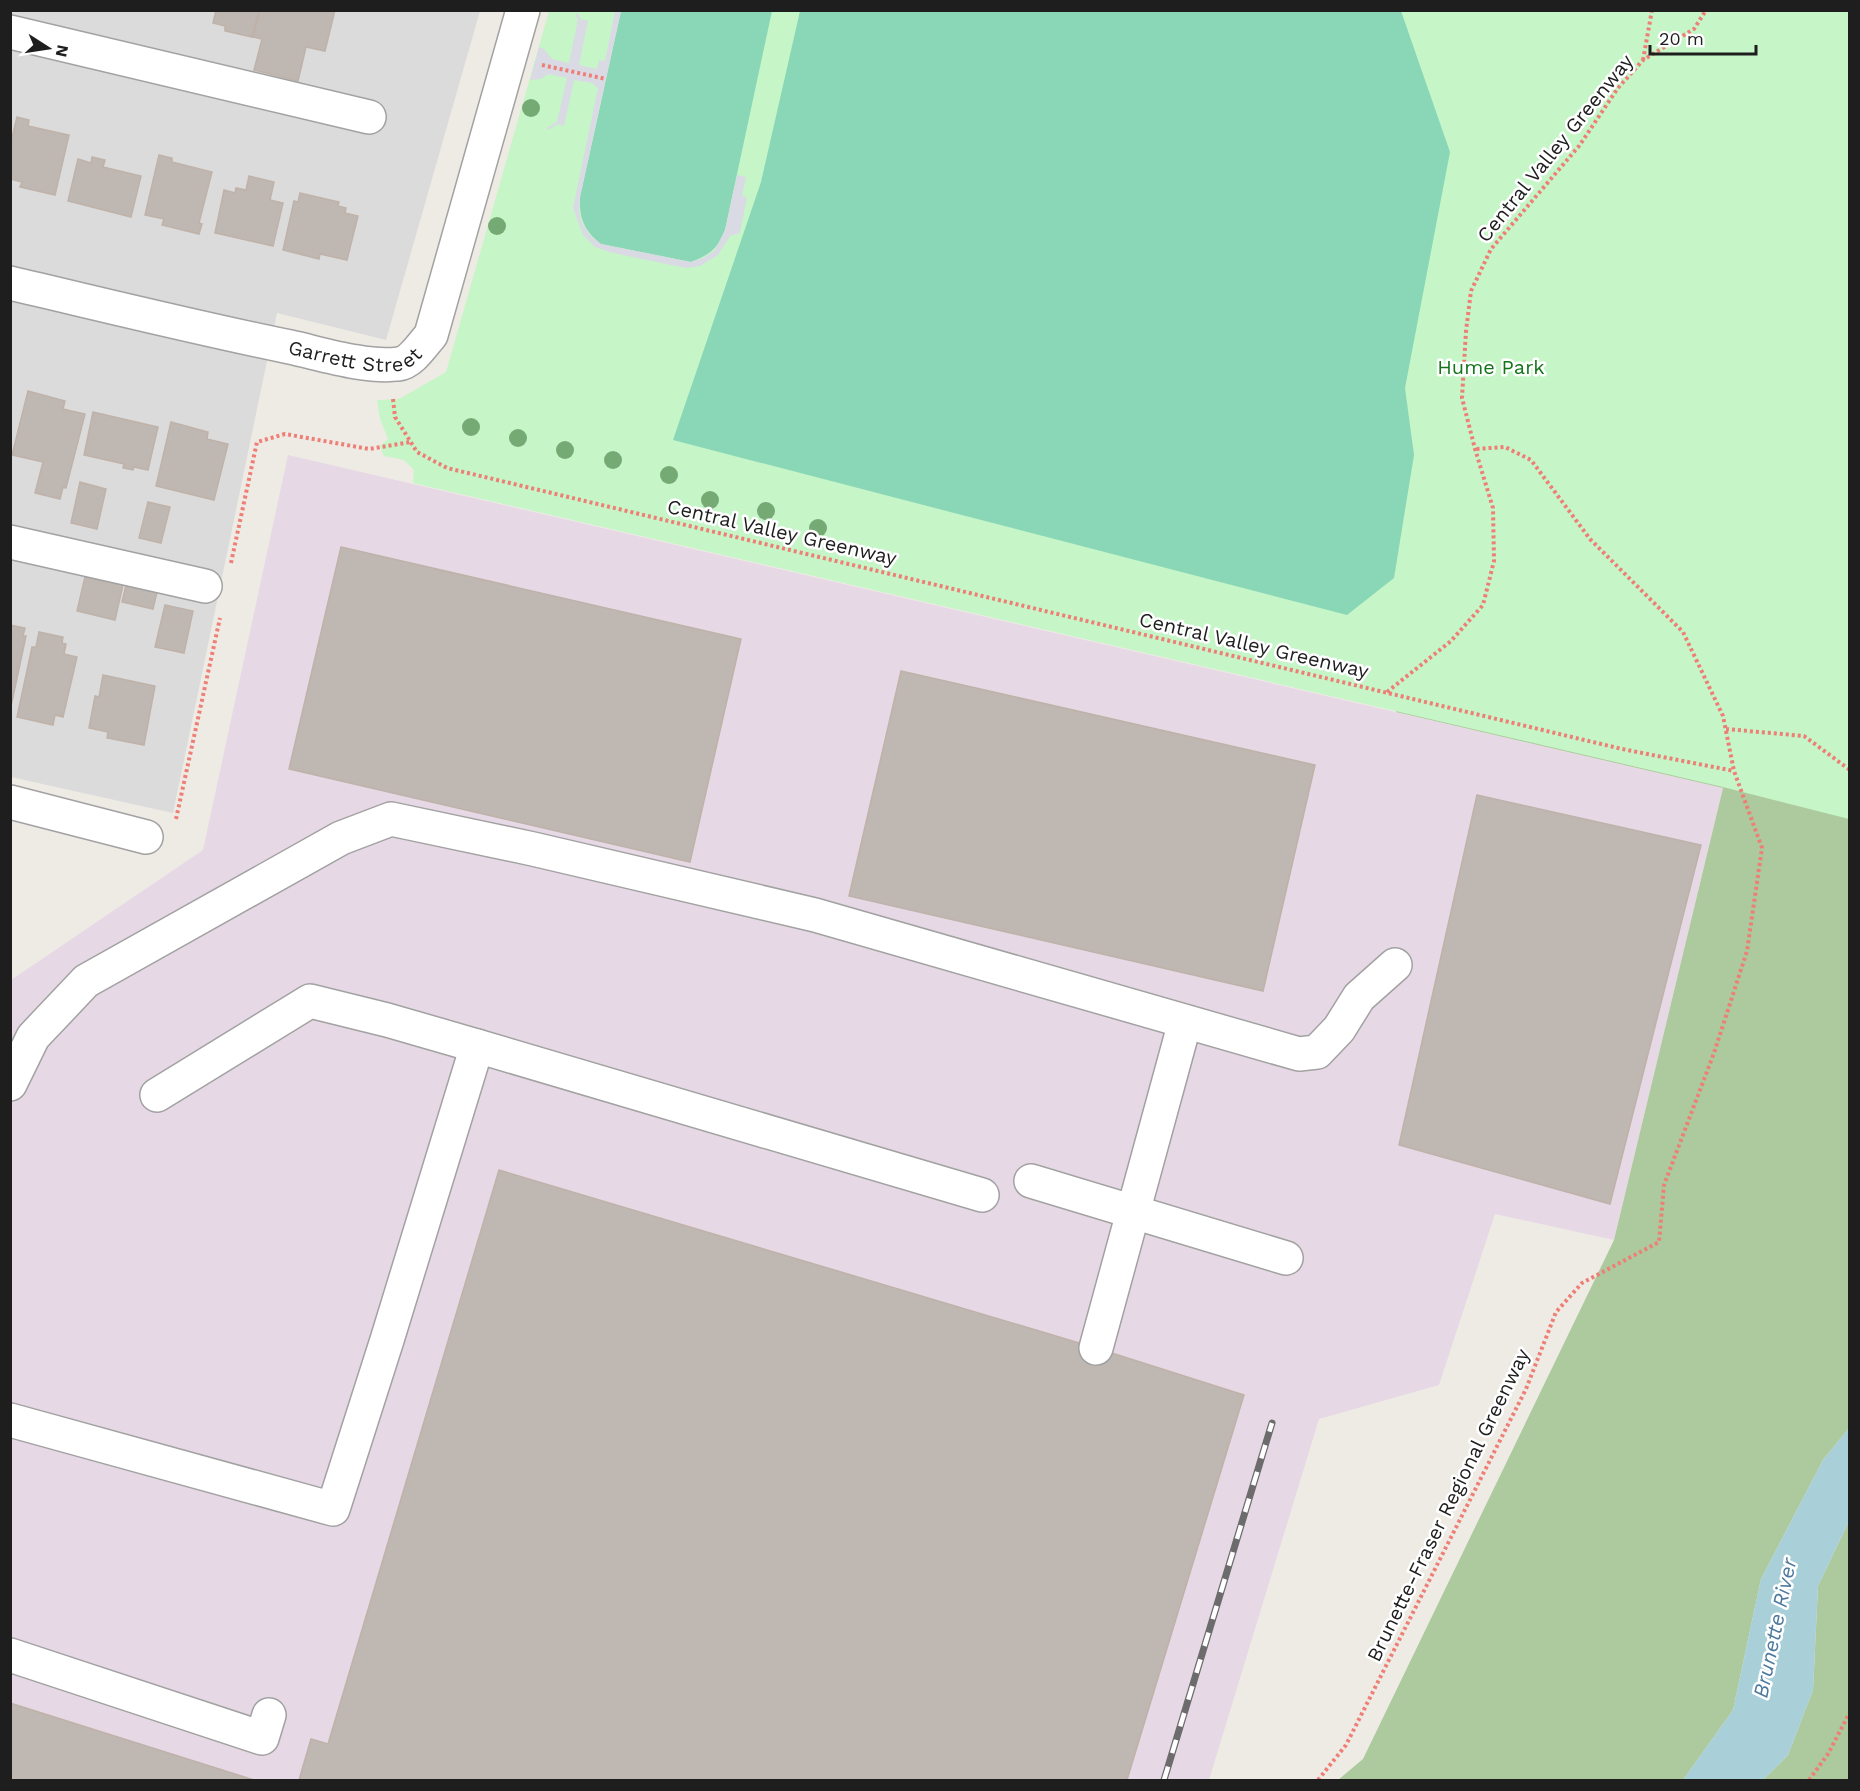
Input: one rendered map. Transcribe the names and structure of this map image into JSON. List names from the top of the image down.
{
  "streets": {
    "street": ["Garrett Street"],
    "path": ["Central Valley Greenway", "Brunette-Fraser Regional Greenway"]
  },
  "crossings": [
    ["Central Valley Greenway", "Brunette-Fraser Regional Greenway"]
  ],
  "water": ["Brunette River"],
  "parks": ["Hume Park"],
  "scale_bar": "20 m",
  "north": "right"
}
